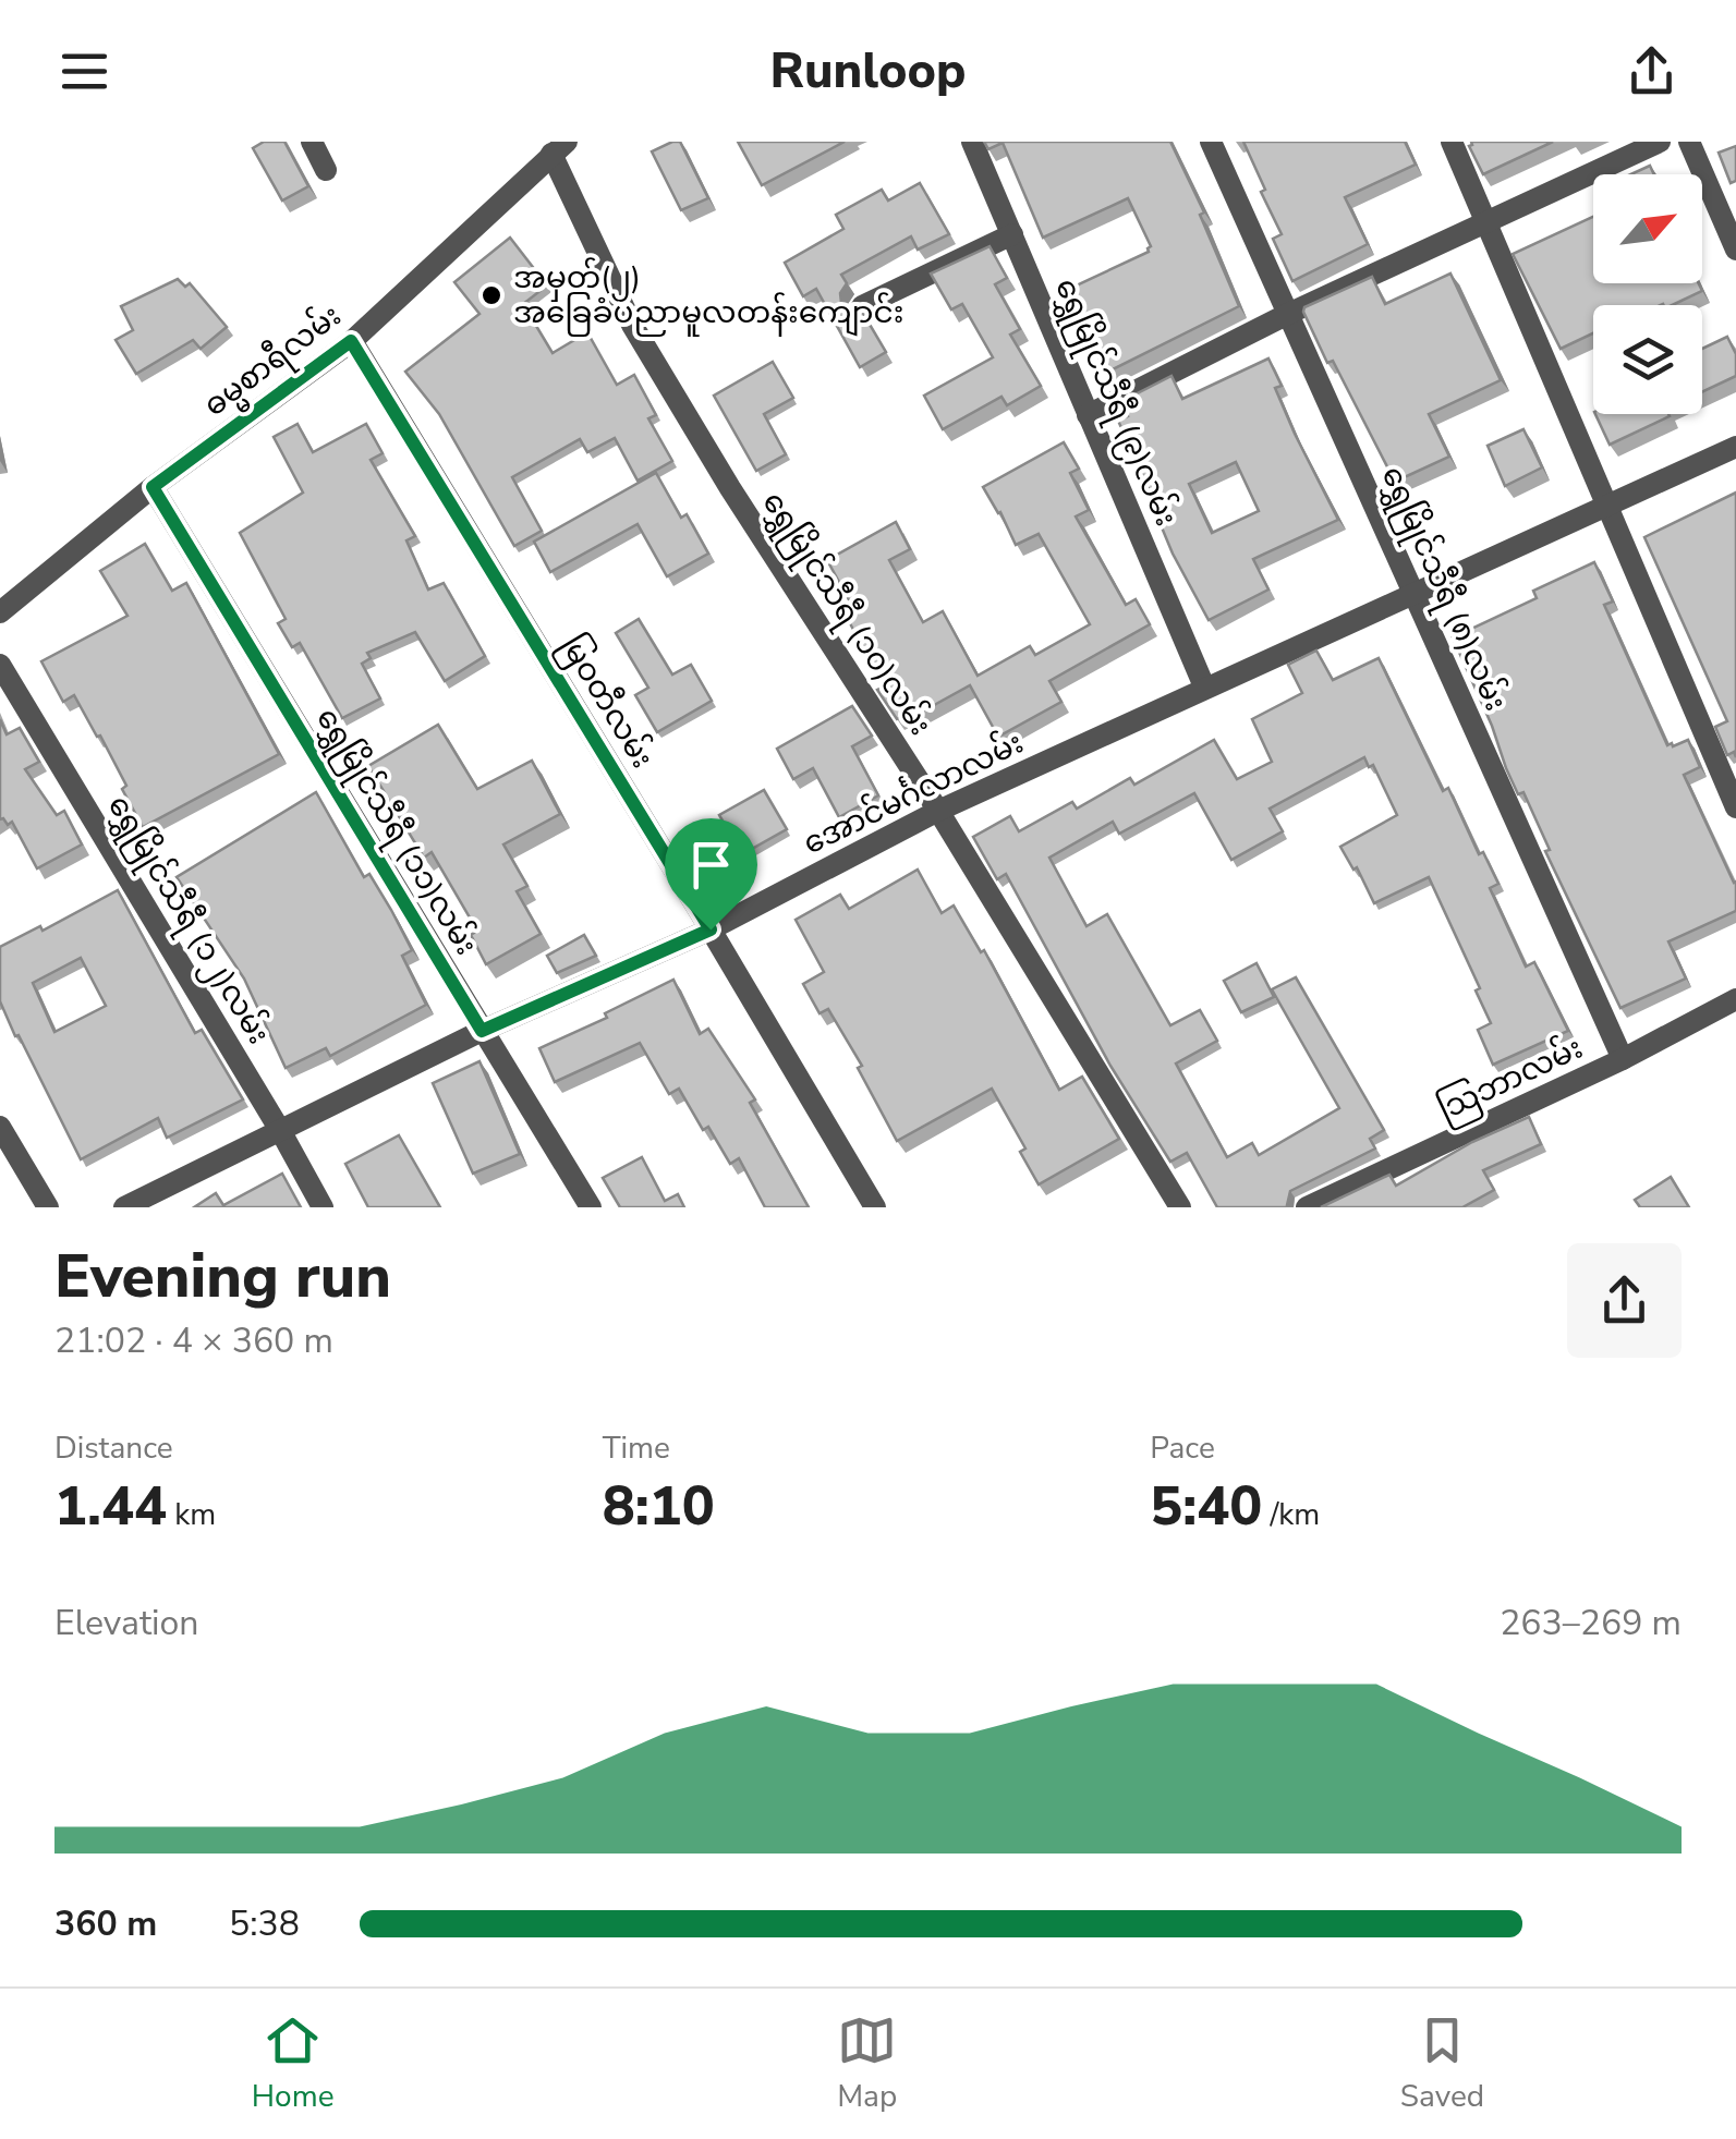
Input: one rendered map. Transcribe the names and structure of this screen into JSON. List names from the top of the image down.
{
  "streets": {
    "street": [
      "ဓမ္မစာရီလမ်း",
      "ရွှေမြိုင်သီရီ (၉)လမ်း",
      "ရွှေမြိုင်သီရီ (၈)လမ်း",
      "ရွှေမြိုင်သီရီ (၁၀)လမ်း",
      "မြဝတီလမ်း",
      "အောင်မင်္ဂလာလမ်း",
      "ရွှေမြိုင်သီရီ (၁၁)လမ်း",
      "ရွှေမြိုင်သီရီ (၁၂)လမ်း",
      "သြဘာလမ်း"
    ]
  },
  "crossings": [
    ["ဓမ္မစာရီလမ်း", "ရွှေမြိုင်သီရီ (၁၀)လမ်း"],
    ["ဓမ္မစာရီလမ်း", "မြဝတီလမ်း"],
    ["ဓမ္မစာရီလမ်း", "ရွှေမြိုင်သီရီ (၁၁)လမ်း"],
    ["ရွှေမြိုင်သီရီ (၉)လမ်း", "အောင်မင်္ဂလာလမ်း"],
    ["ရွှေမြိုင်သီရီ (၈)လမ်း", "အောင်မင်္ဂလာလမ်း"],
    ["ရွှေမြိုင်သီရီ (၈)လမ်း", "သြဘာလမ်း"],
    ["ရွှေမြိုင်သီရီ (၁၀)လမ်း", "အောင်မင်္ဂလာလမ်း"],
    ["မြဝတီလမ်း", "အောင်မင်္ဂလာလမ်း"],
    ["အောင်မင်္ဂလာလမ်း", "ရွှေမြိုင်သီရီ (၁၁)လမ်း"],
    ["အောင်မင်္ဂလာလမ်း", "ရွှေမြိုင်သီရီ (၁၂)လမ်း"]
  ],
  "places": ["အမှတ်(၂) အခြေခံပညာမူလတန်းကျောင်း"],
  "north": "top right",
  "page": {
    "header": "Runloop",
    "heading": ["Evening run", "21:02 · 4 × 360 m"],
    "stats": [
      ["Distance", "1.44 km"],
      ["Time", "8:10"],
      ["Pace", "5:40 /km"]
    ],
    "chart": ["Elevation", "263–269 m"],
    "list": [
      {
        "name": "360 m",
        "note": "5:38"
      }
    ],
    "tabs": ["Home", "Map", "Saved"]
  }
}
